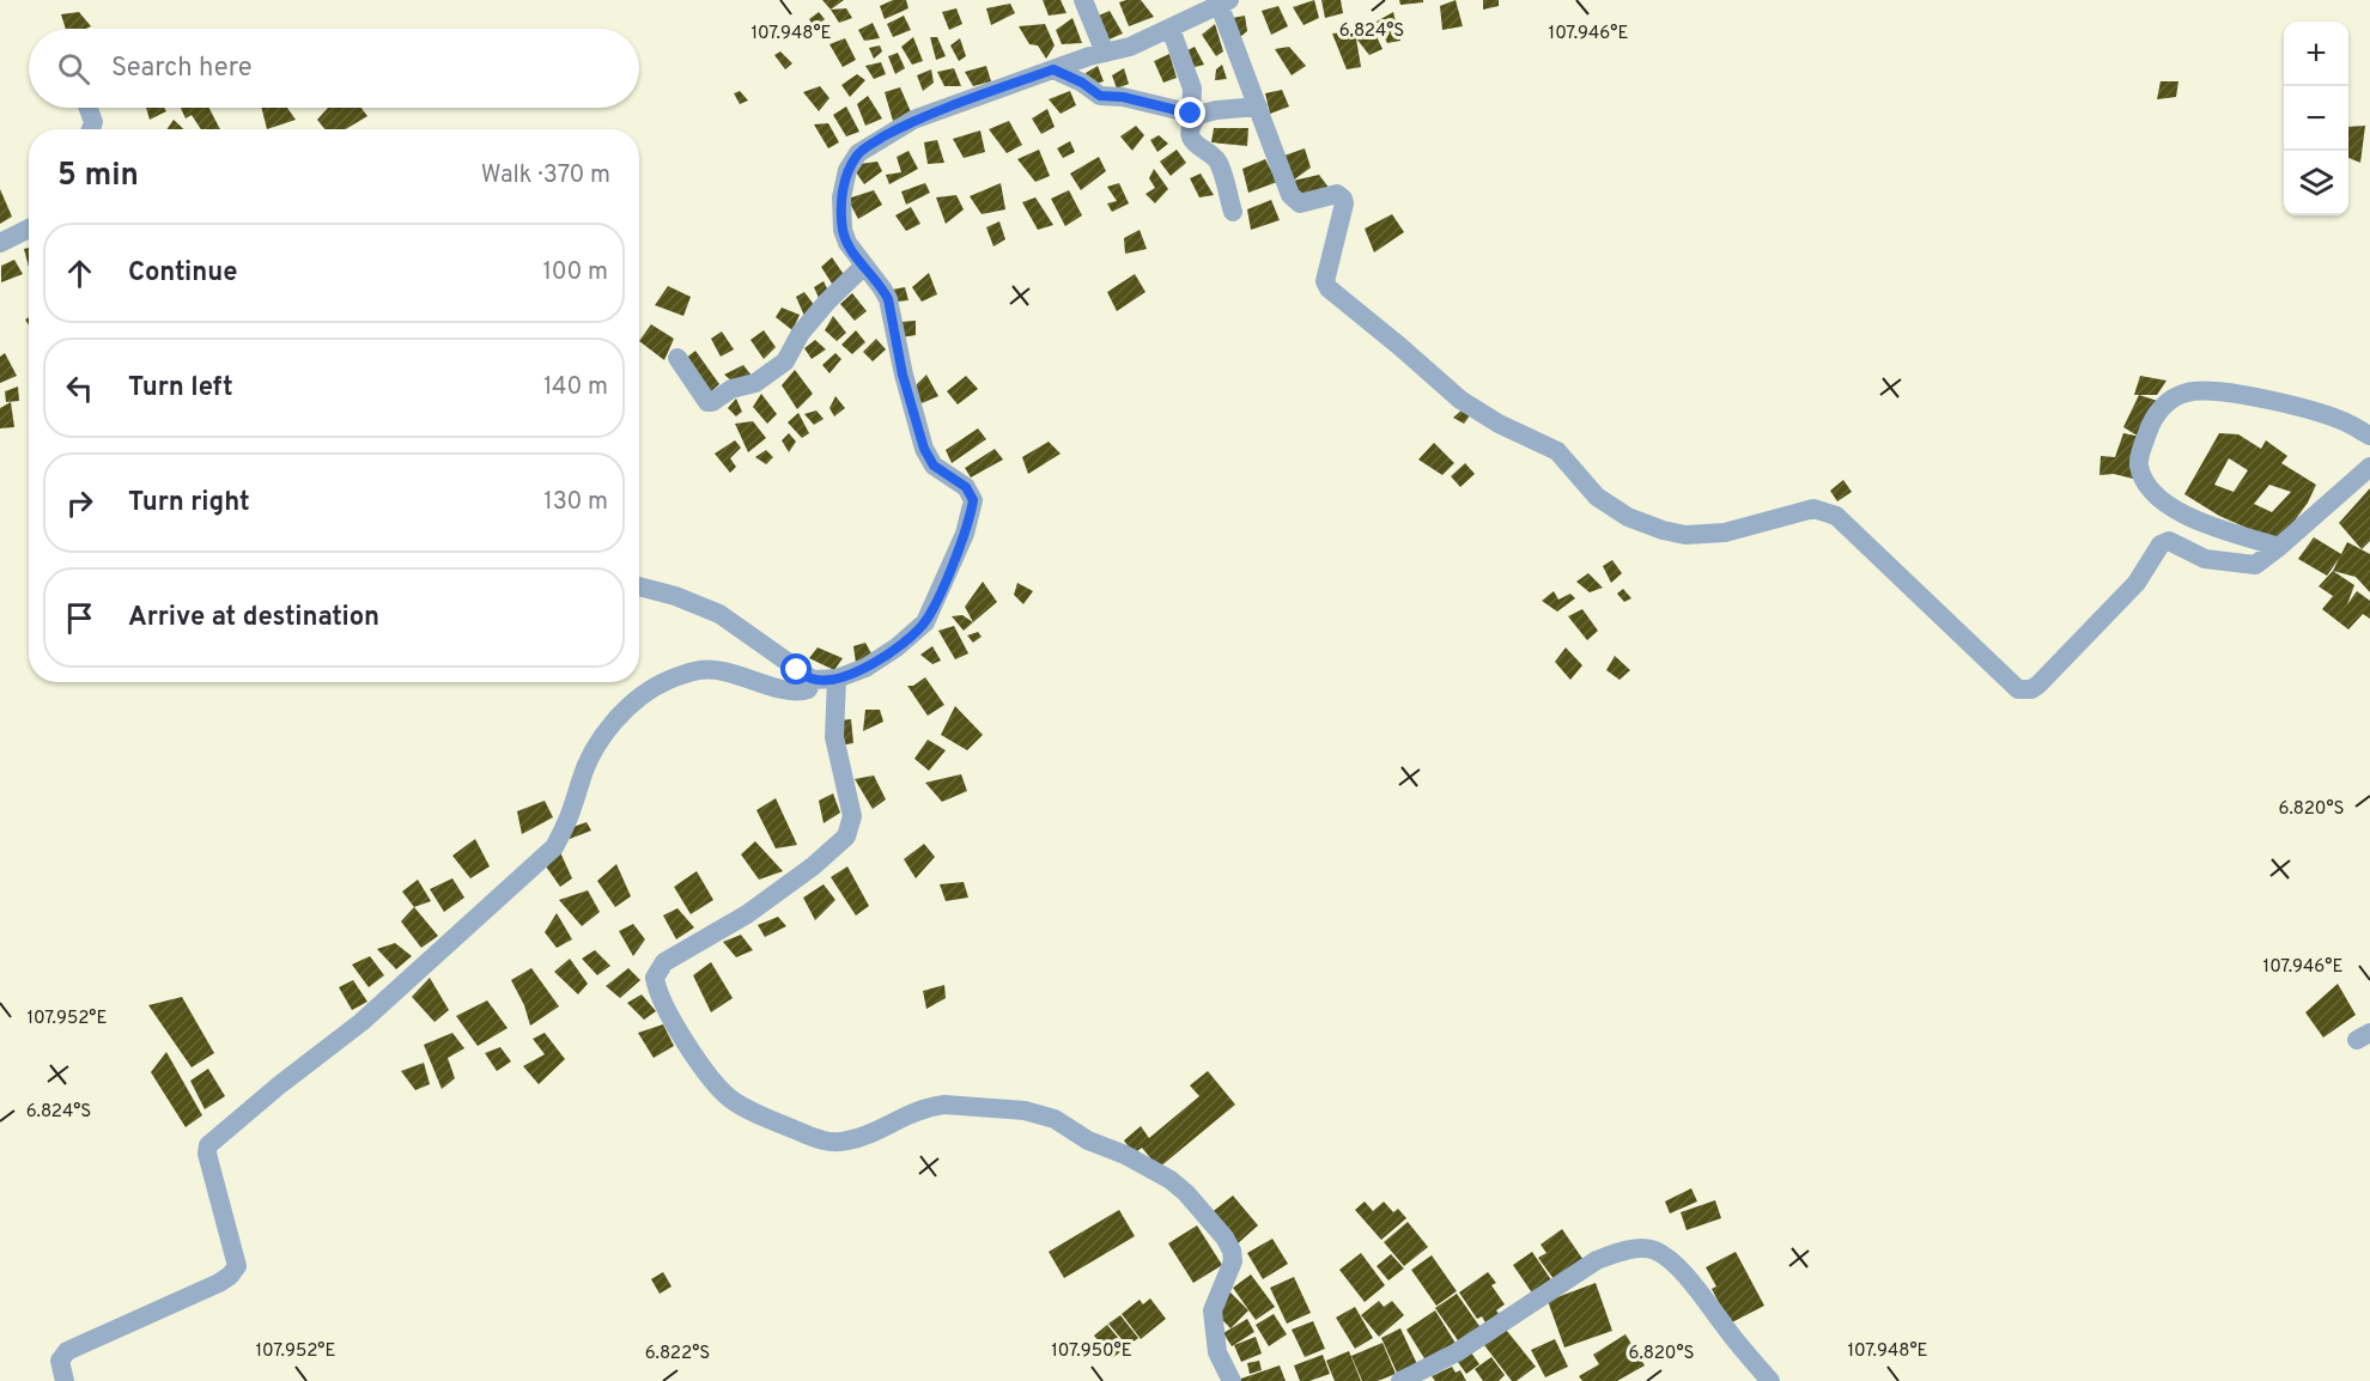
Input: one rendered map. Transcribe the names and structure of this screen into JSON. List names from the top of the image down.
{
  "page": {
    "map_buttons": ["+", "−"],
    "search": "Search here",
    "heading": ["5 min", "Walk · 370 m"],
    "list": [
      ["Continue", "100 m"],
      ["Turn left", "140 m"],
      ["Turn right", "130 m"],
      "Arrive at destination"
    ]
  },
  "coordinates": [
    "6.824°S",
    "107.948°E",
    "107.946°E",
    "6.820°S",
    "107.952°E",
    "107.950°E",
    "6.822°S"
  ]
}
